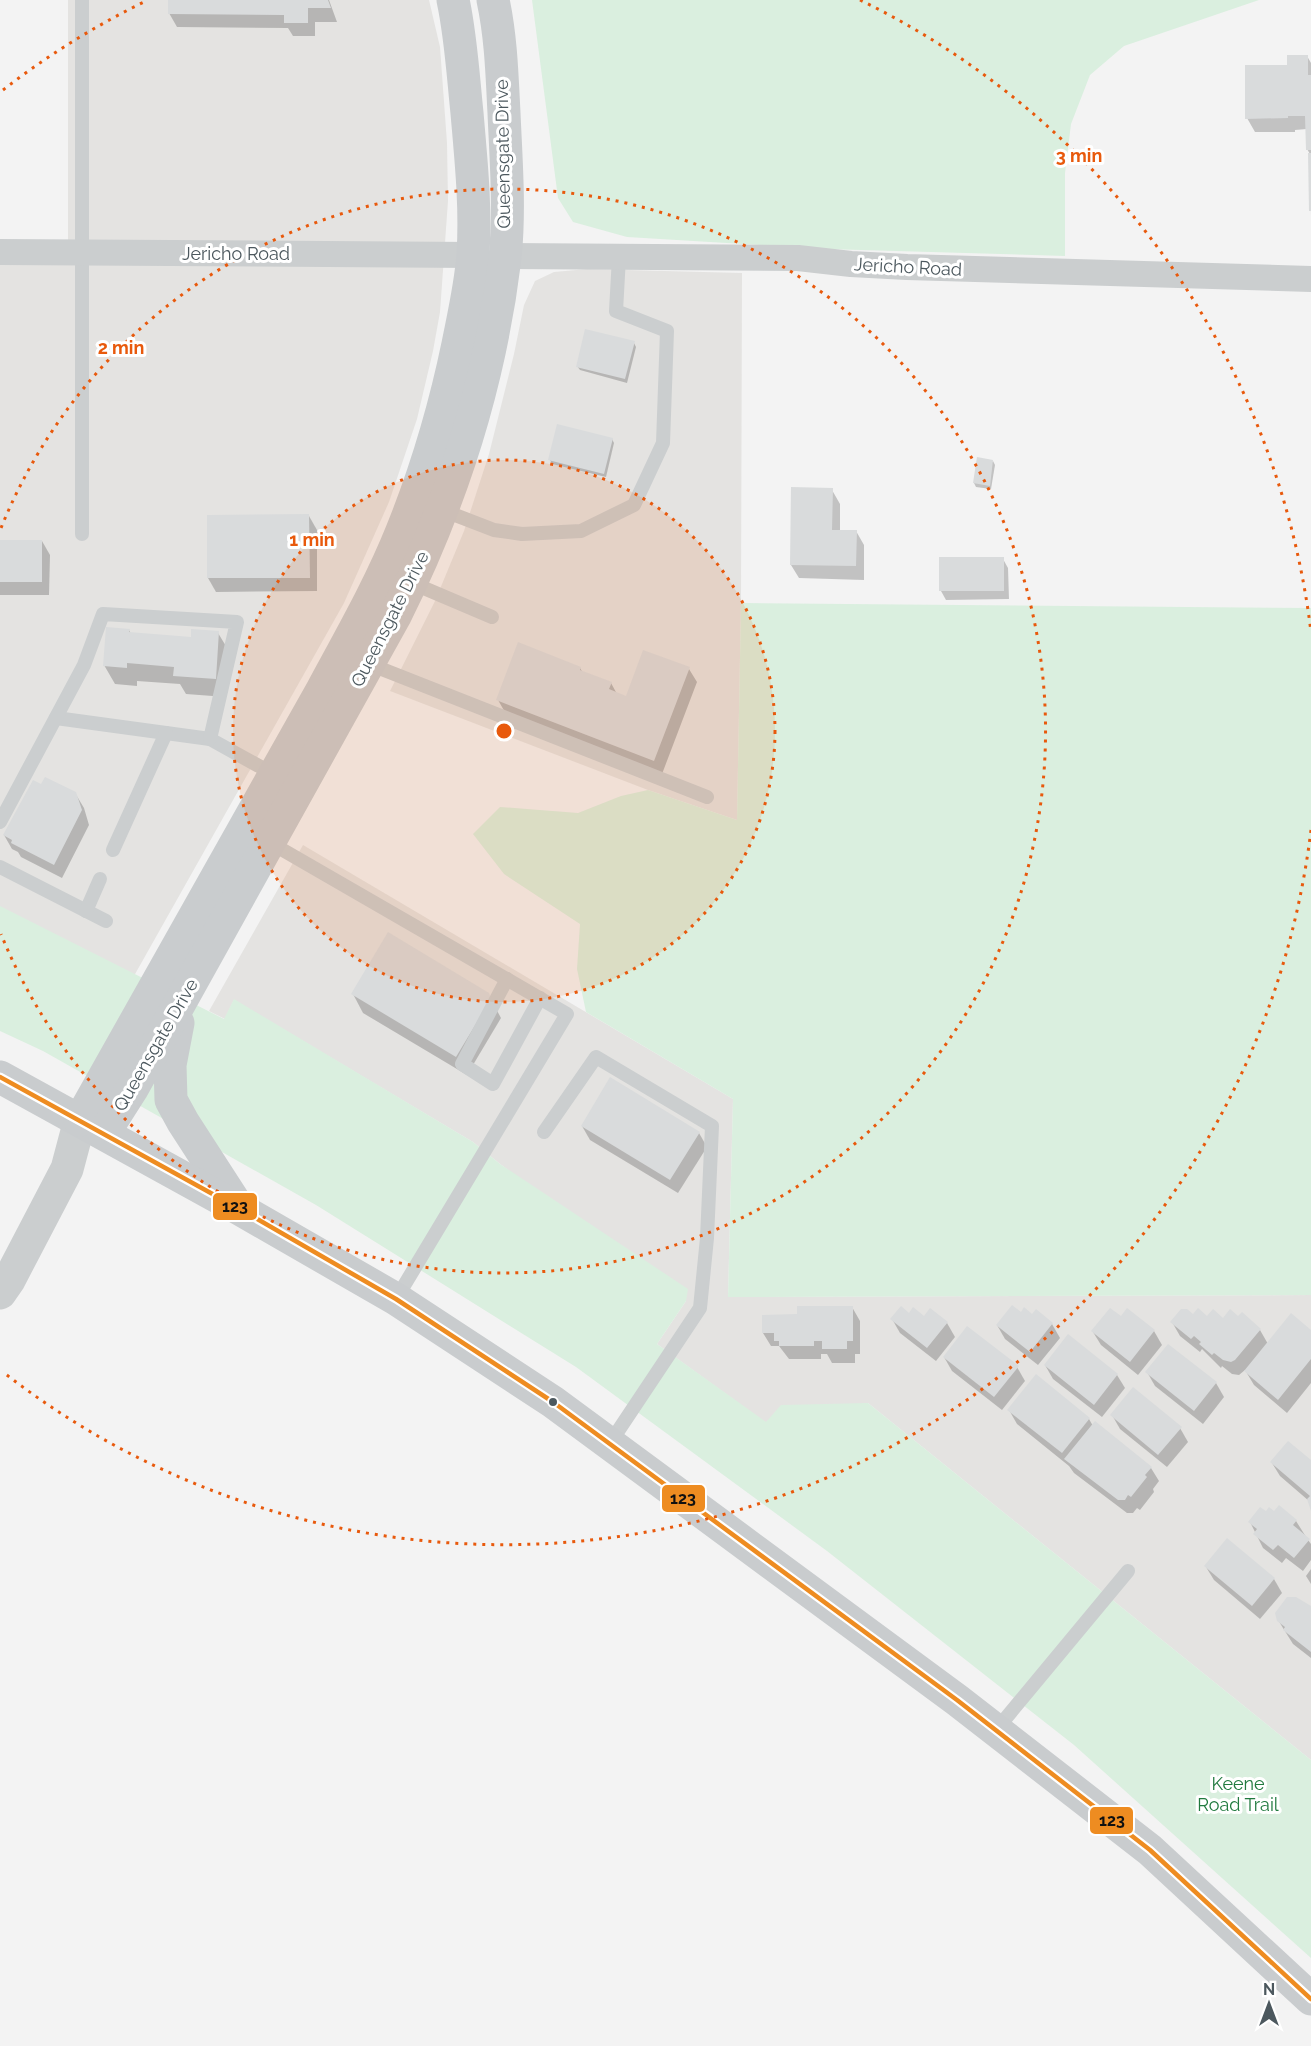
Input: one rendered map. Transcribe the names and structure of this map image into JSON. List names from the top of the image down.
{
  "streets": {
    "main road": ["Queensgate Drive"],
    "street": ["Jericho Road"]
  },
  "crossings": [
    ["Queensgate Drive", "Jericho Road"]
  ],
  "parks": ["Keene Road Trail"],
  "lines": ["transit line 123"],
  "north": "top",
  "rings": ["3 min", "2 min", "1 min"]
}
